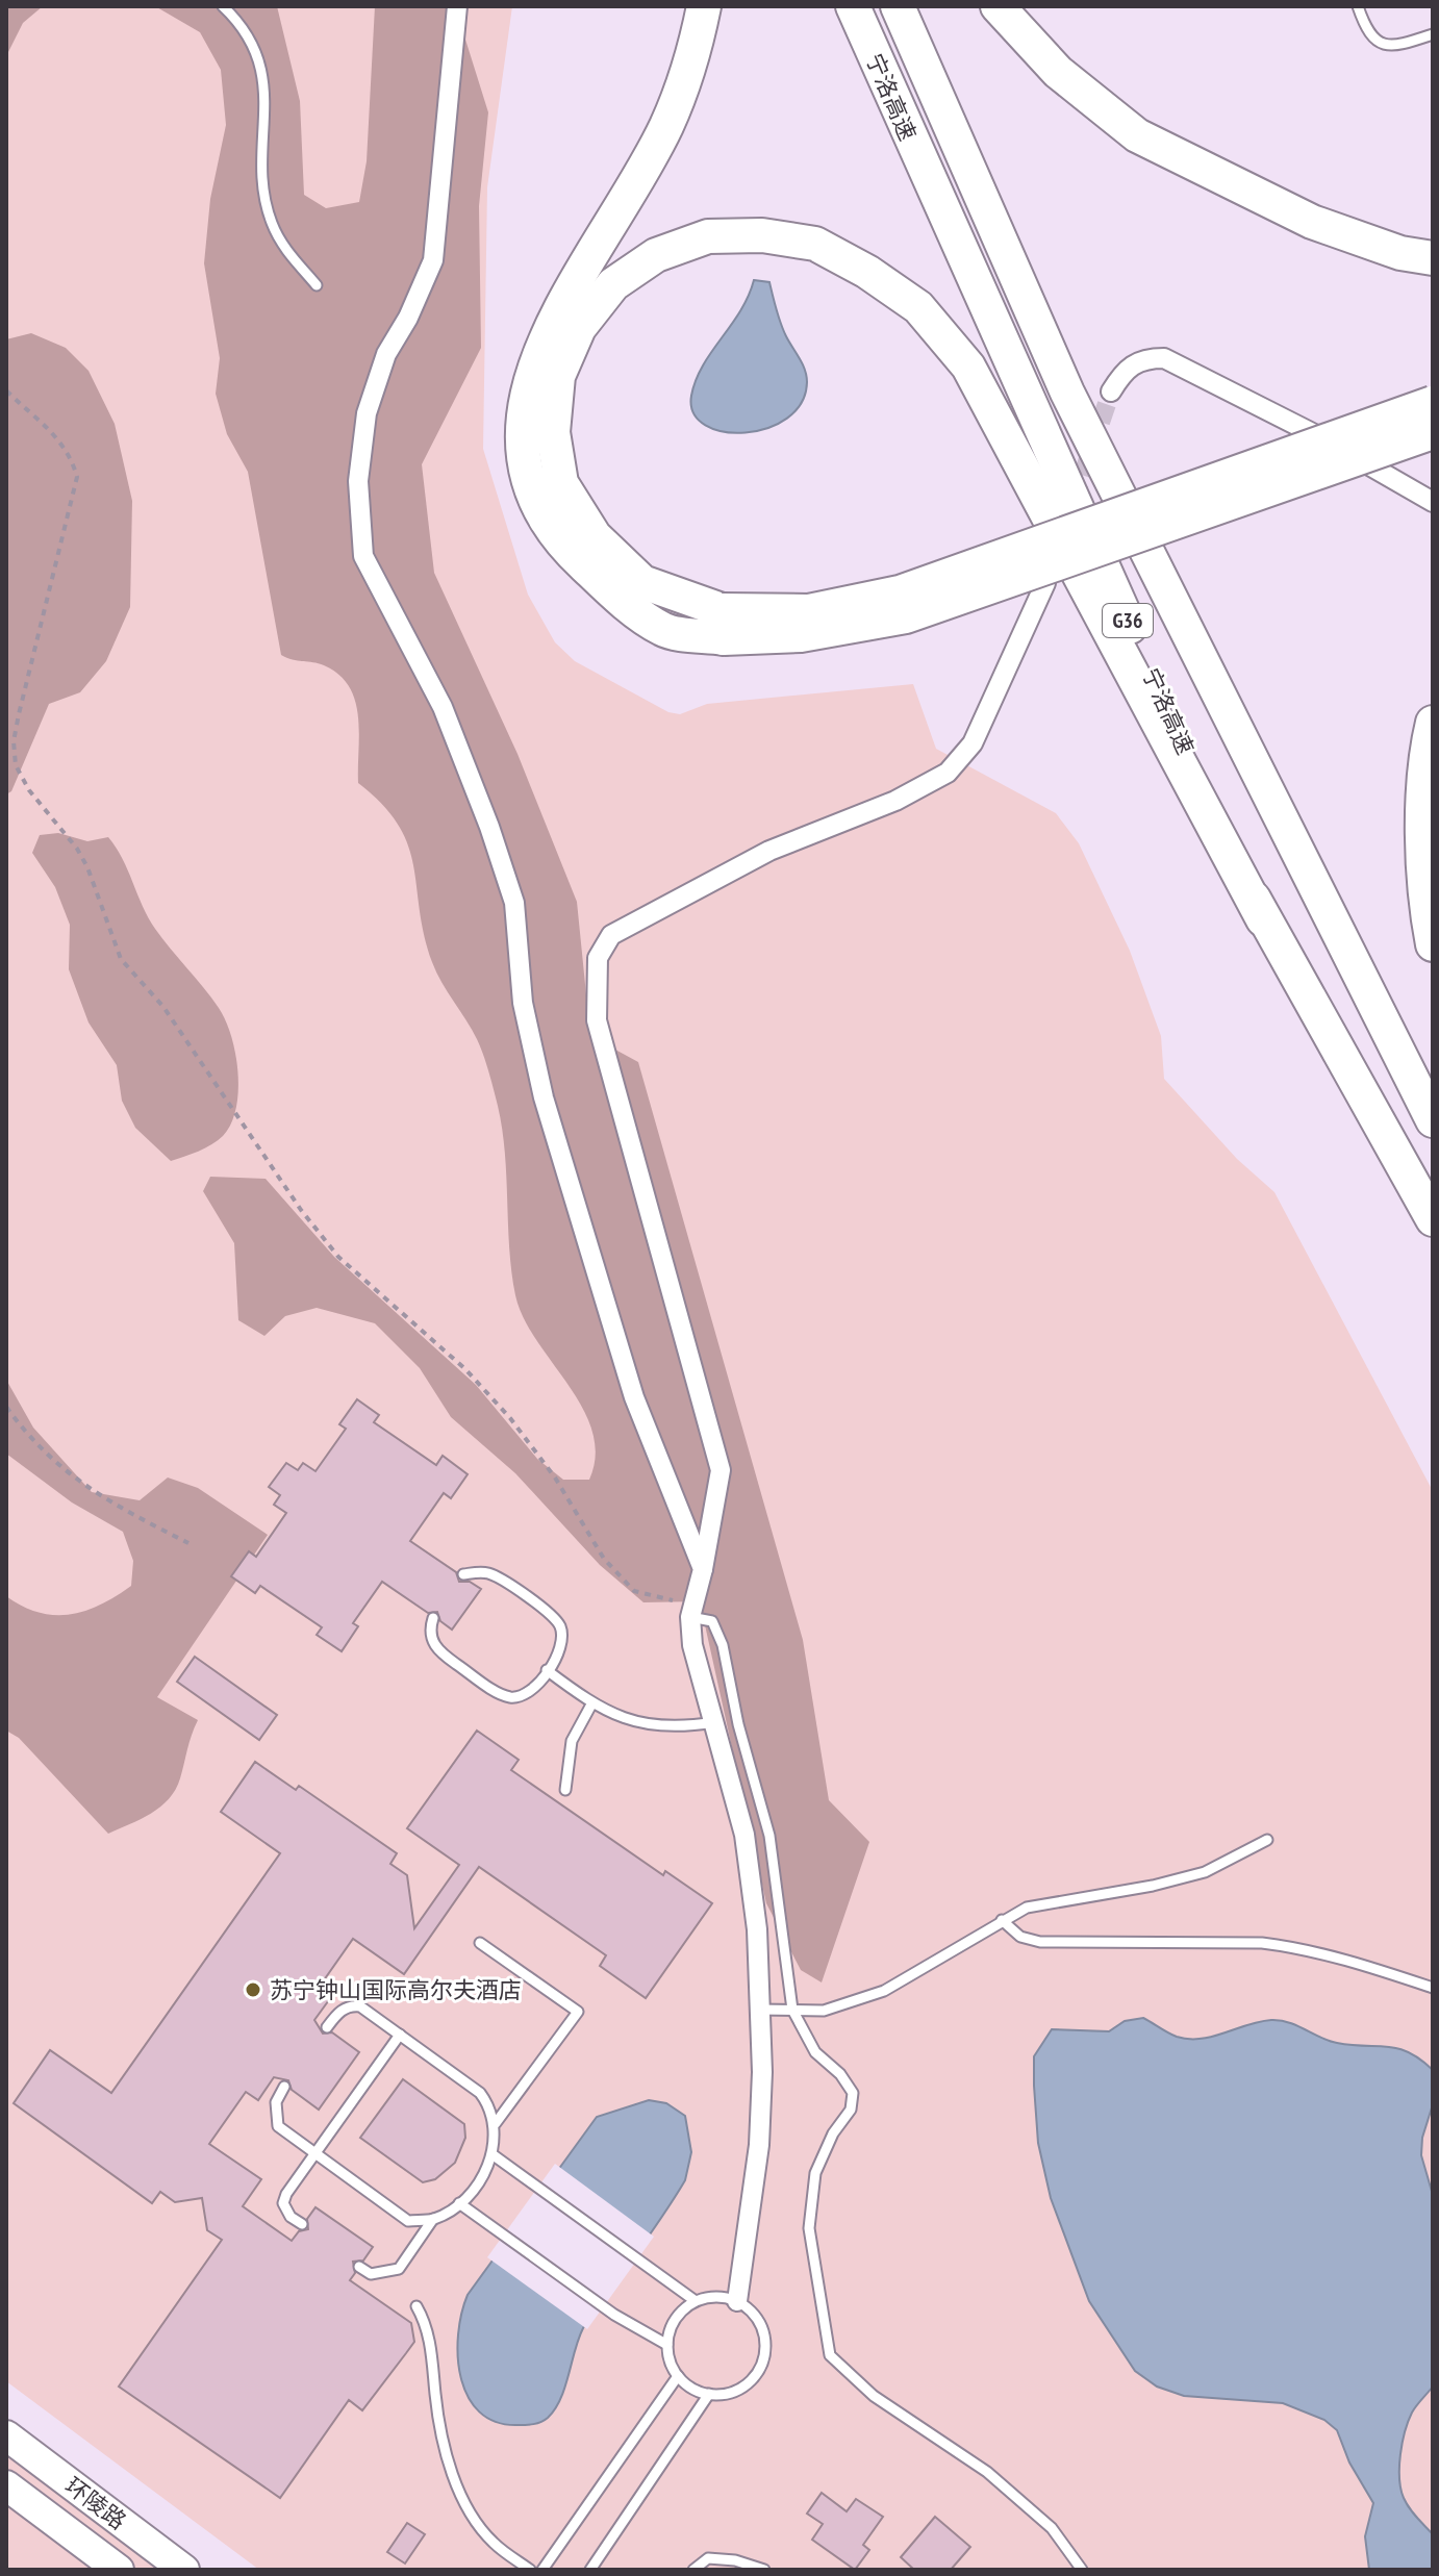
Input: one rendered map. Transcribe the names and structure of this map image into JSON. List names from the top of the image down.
{
  "streets": {
    "highway": ["宁洛高速", "G36"],
    "main road": ["环陵路"]
  },
  "places": ["苏宁钟山国际高尔夫酒店"]
}
